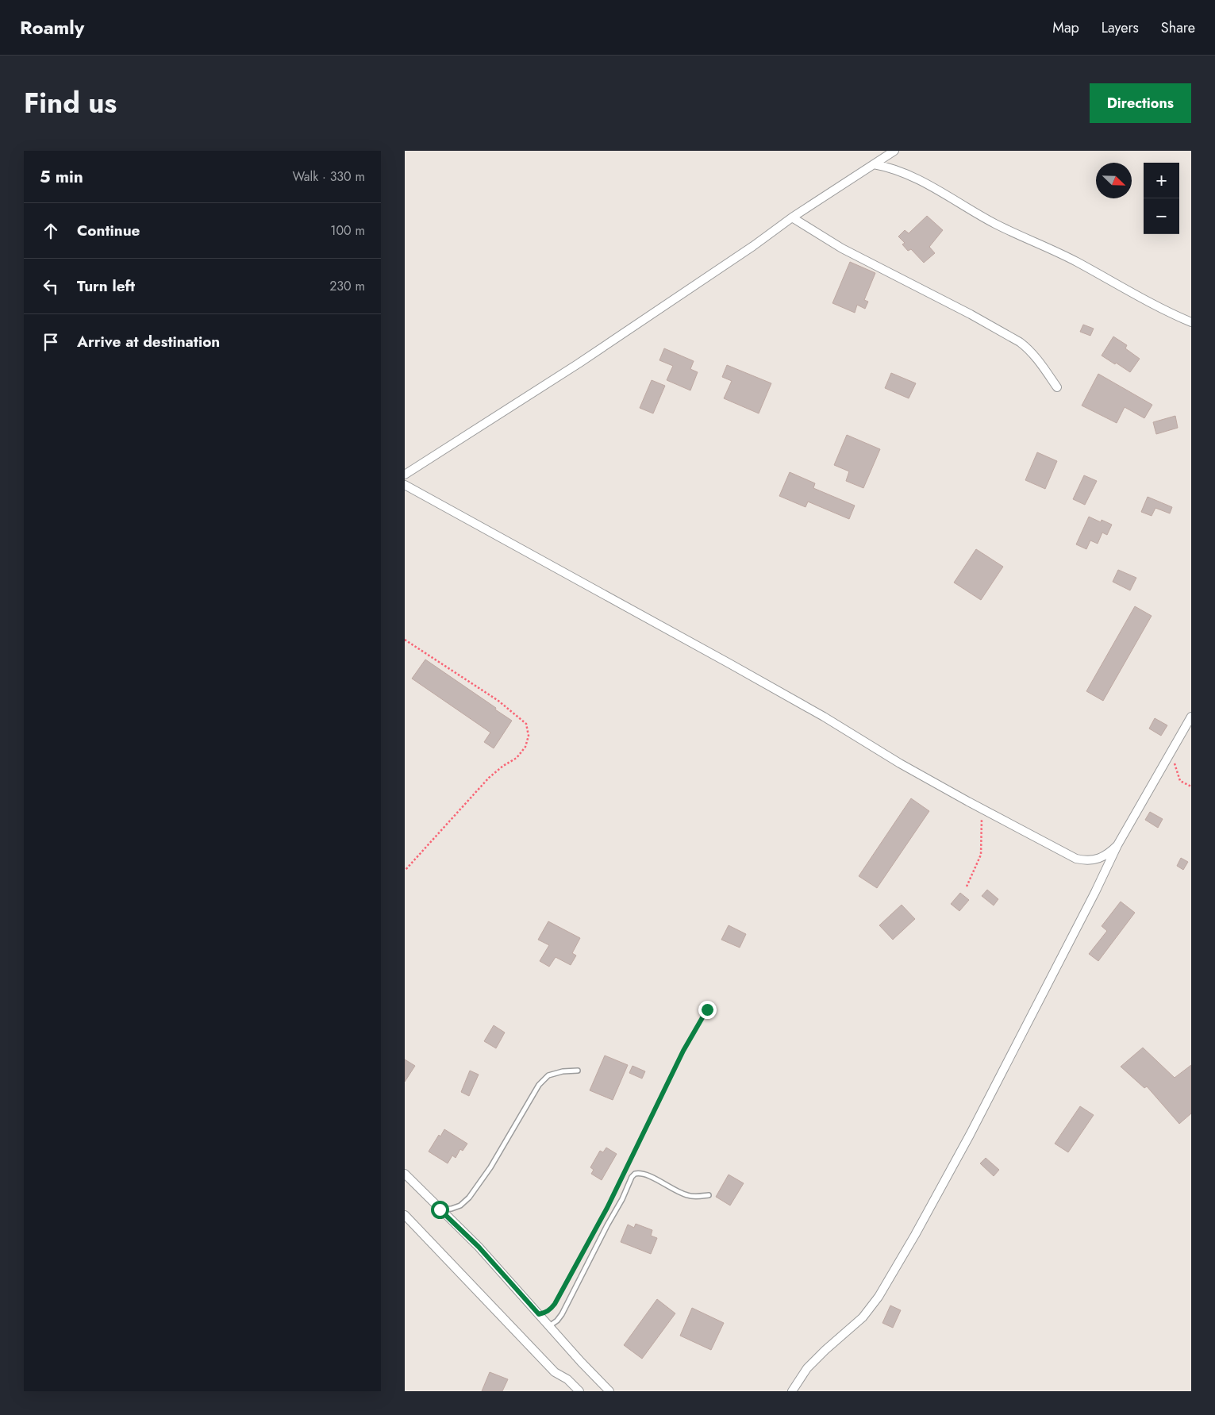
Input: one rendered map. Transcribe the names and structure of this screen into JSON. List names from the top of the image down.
{
  "north": "bottom right",
  "page": {
    "header": "Roamly",
    "nav": ["Map", "Layers", "Share"],
    "title": "Find us",
    "buttons": "Directions",
    "heading": ["5 min", "Walk · 330 m"],
    "map_buttons": ["+", "−"],
    "list": [
      ["Continue", "100 m"],
      ["Turn left", "230 m"],
      "Arrive at destination"
    ]
  }
}
